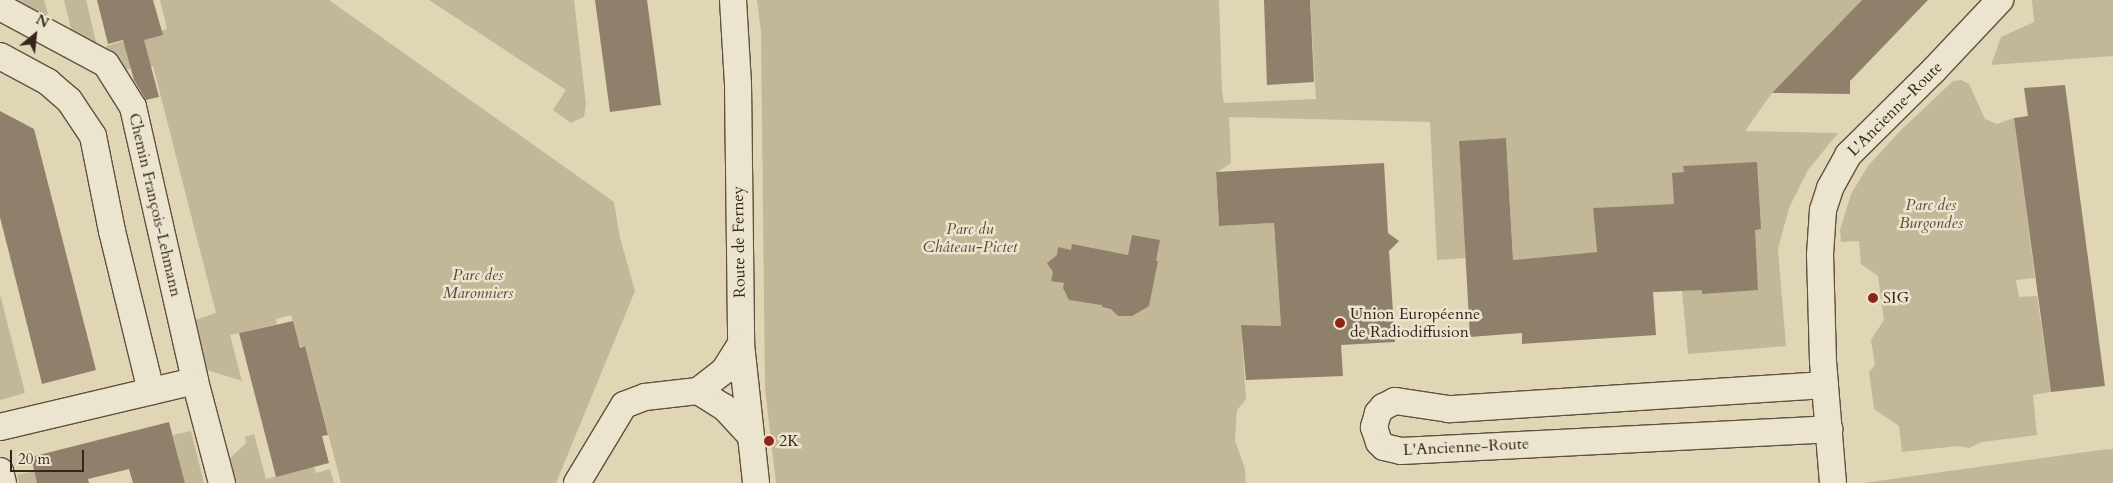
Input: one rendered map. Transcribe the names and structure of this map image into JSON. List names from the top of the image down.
{
  "streets": {
    "street": ["L'Ancienne-Route", "Chemin François-Lehmann", "Route de Ferney"]
  },
  "parks": ["Parc des Burgondes", "Parc du Château-Pictet", "Parc des Maronniers"],
  "places": ["SIG", "Union Européenne de Radiodiffusion", "2K"],
  "scale_bar": "20 m",
  "north": "top right"
}
